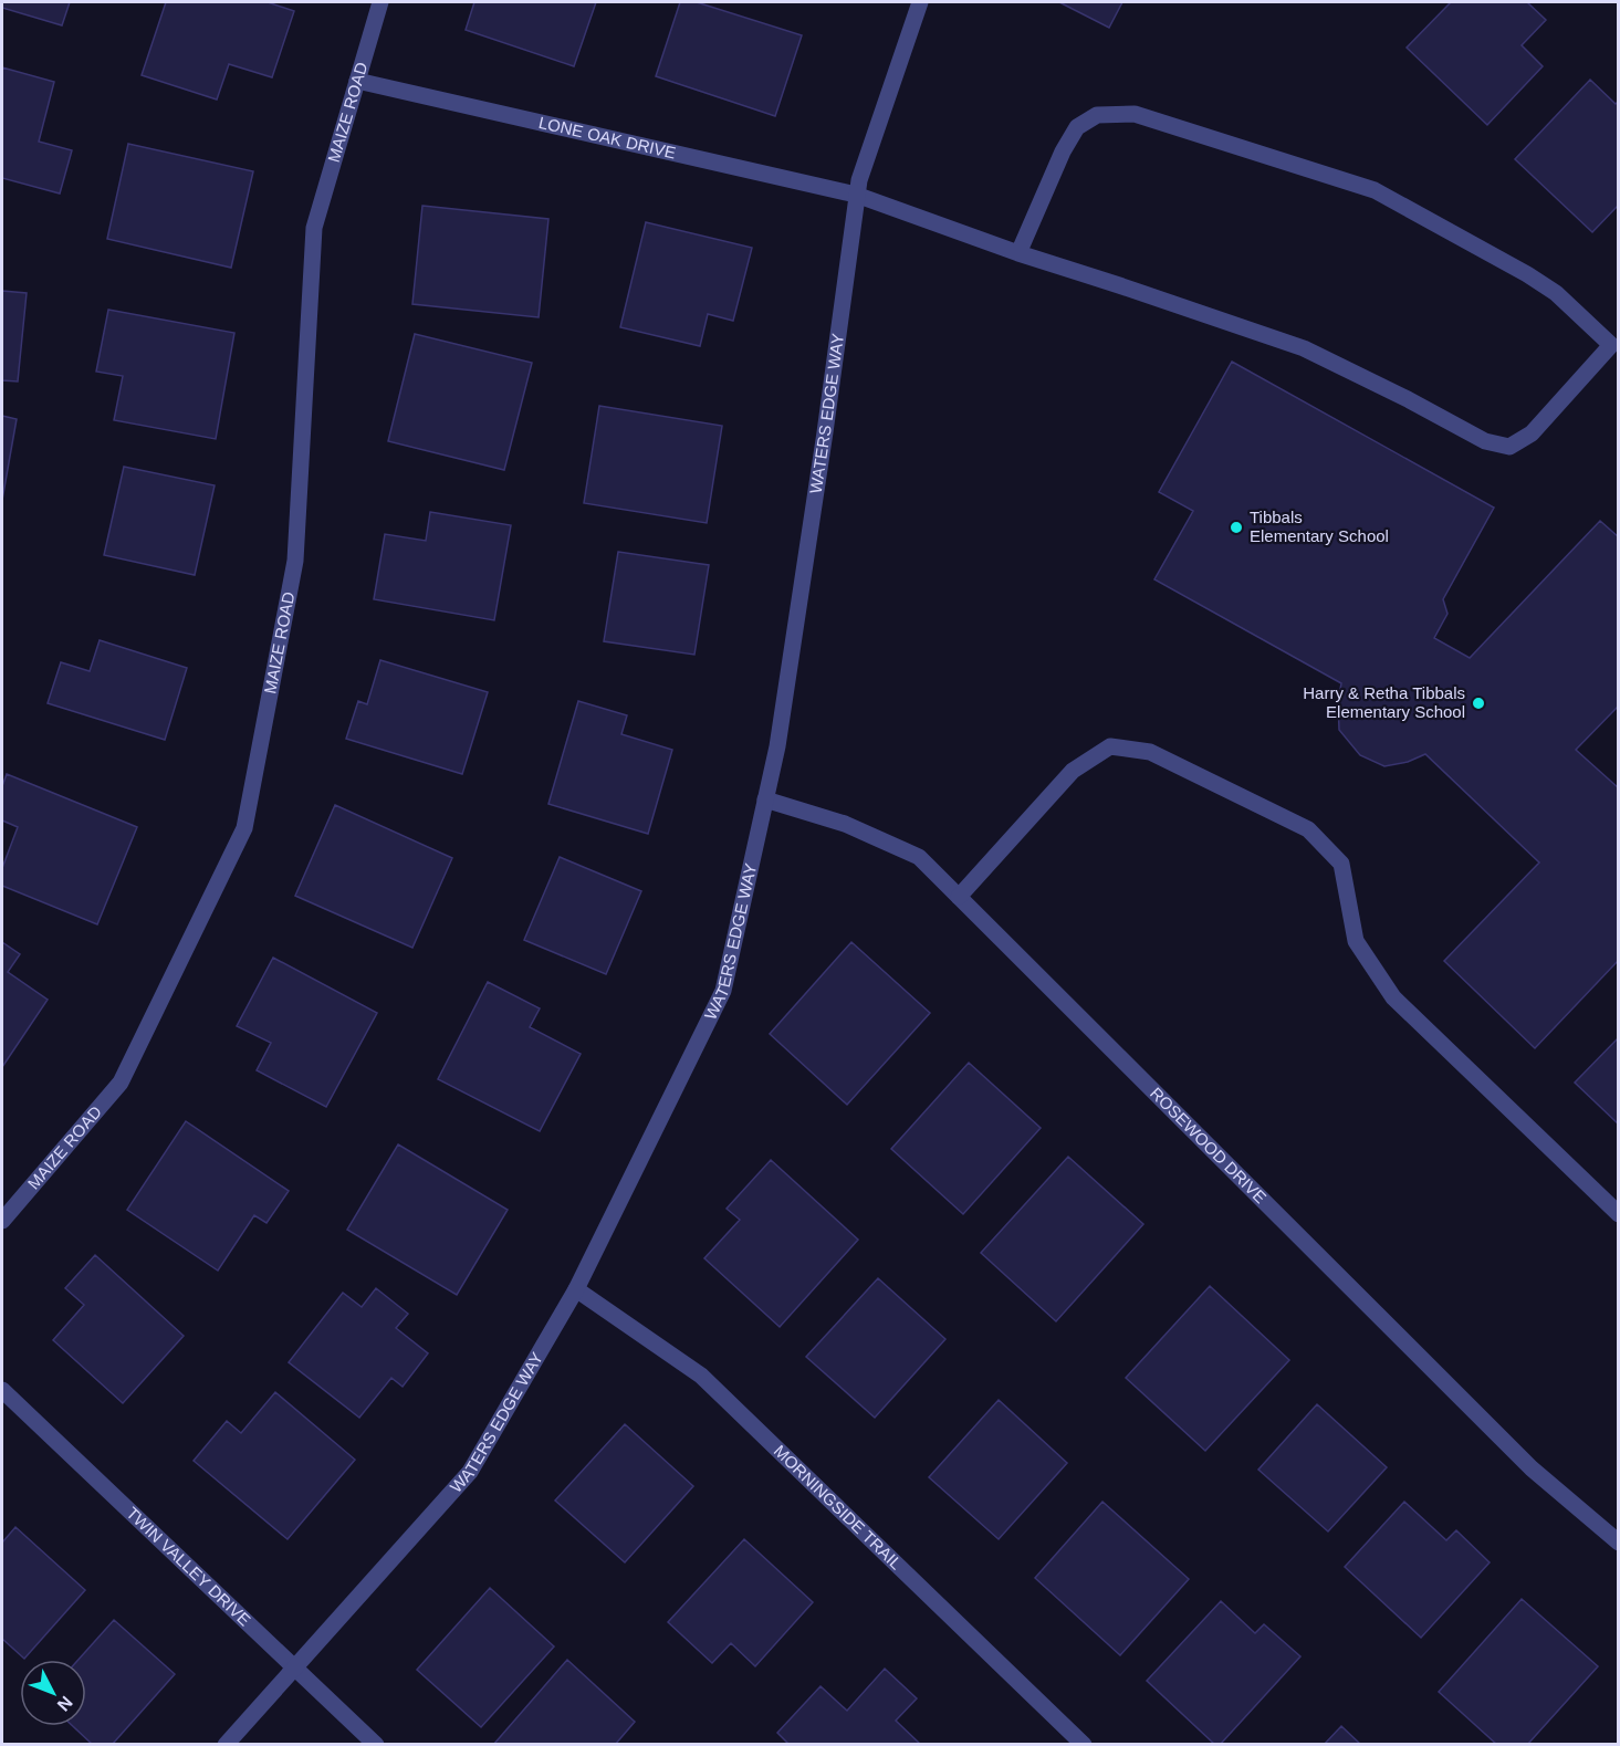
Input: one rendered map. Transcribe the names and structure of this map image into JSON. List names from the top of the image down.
{
  "streets": {
    "street": [
      "MAIZE ROAD",
      "LONE OAK DRIVE",
      "WATERS EDGE WAY",
      "ROSEWOOD DRIVE",
      "MORNINGSIDE TRAIL",
      "TWIN VALLEY DRIVE"
    ]
  },
  "crossings": [
    ["MAIZE ROAD", "LONE OAK DRIVE"],
    ["LONE OAK DRIVE", "WATERS EDGE WAY"],
    ["WATERS EDGE WAY", "ROSEWOOD DRIVE"],
    ["WATERS EDGE WAY", "MORNINGSIDE TRAIL"],
    ["WATERS EDGE WAY", "TWIN VALLEY DRIVE"]
  ],
  "places": ["Tibbals Elementary School", "Harry & Retha Tibbals Elementary School"],
  "north": "bottom right"
}
